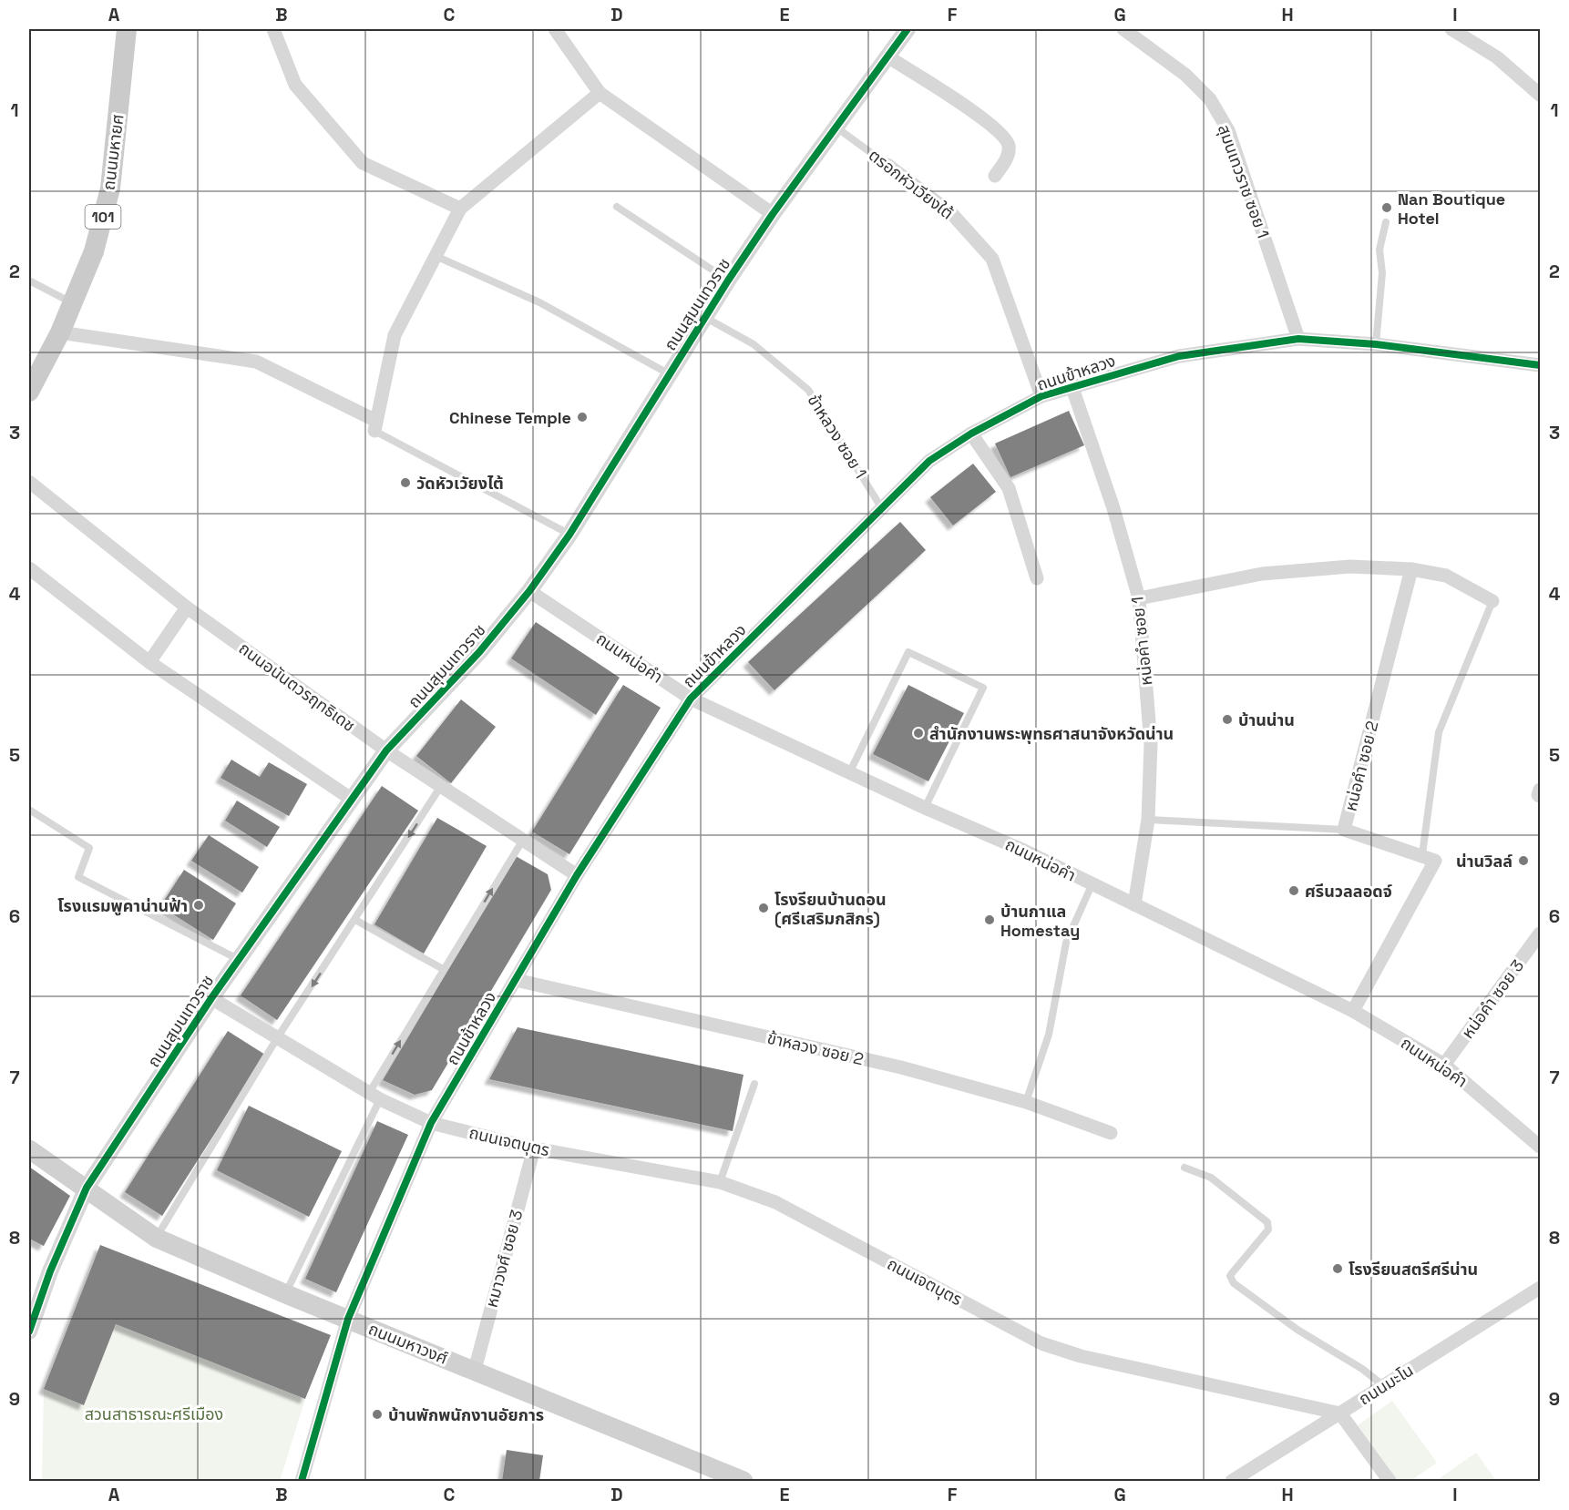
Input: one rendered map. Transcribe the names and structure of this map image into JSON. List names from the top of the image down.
{
  "streets": {
    "main road": ["ถนนมหายศ", "101", "ถนนมหาวงศ์"],
    "street": [
      "สุมนเทวราช ซอย 1",
      "ตรอกหัวเวียงใต้",
      "ถนนสุมนเทวราช",
      "ถนนข้าหลวง",
      "หน่อคำ ซอย 1",
      "ถนนหน่อคำ",
      "ถนนอนันตวรฤทธิเดช",
      "หน่อคำ ซอย 2",
      "หน่อคำ ซอย 3",
      "ข้าหลวง ซอย 2",
      "ถนนเจตบุตร",
      "หมาวงศ์ ซอย 3",
      "ถนนมะโน"
    ],
    "lane": ["ข้าหลวง ซอย 1"]
  },
  "crossings": [
    ["สุมนเทวราช ซอย 1", "ถนนข้าหลวง"],
    ["ตรอกหัวเวียงใต้", "ถนนสุมนเทวราช"],
    ["ตรอกหัวเวียงใต้", "ถนนข้าหลวง"],
    ["ถนนสุมนเทวราช", "ข้าหลวง ซอย 1"],
    ["ถนนสุมนเทวราช", "ถนนหน่อคำ"],
    ["ถนนสุมนเทวราช", "ถนนอนันตวรฤทธิเดช"],
    ["ถนนสุมนเทวราช", "ถนนเจตบุตร"],
    ["ถนนสุมนเทวราช", "ถนนมหาวงศ์"],
    ["ถนนข้าหลวง", "ข้าหลวง ซอย 1"],
    ["ถนนข้าหลวง", "หน่อคำ ซอย 1"],
    ["ถนนข้าหลวง", "ถนนหน่อคำ"],
    ["ถนนข้าหลวง", "ถนนอนันตวรฤทธิเดช"],
    ["ถนนข้าหลวง", "ข้าหลวง ซอย 2"],
    ["ถนนข้าหลวง", "ถนนเจตบุตร"],
    ["ถนนข้าหลวง", "ถนนมหาวงศ์"],
    ["หน่อคำ ซอย 1", "ถนนหน่อคำ"],
    ["ถนนหน่อคำ", "หน่อคำ ซอย 3"],
    ["ถนนเจตบุตร", "หมาวงศ์ ซอย 3"],
    ["ถนนเจตบุตร", "ถนนมะโน"],
    ["หมาวงศ์ ซอย 3", "ถนนมหาวงศ์"]
  ],
  "parks": ["สวนสาธารณะศรีเมือง"],
  "places": [
    "Nan Boutique Hotel",
    "Chinese Temple",
    "วัดหัวเวัยงไต้",
    "บ้านน่าน",
    "สำนักงานพระพุทธศาสนาจังหวัดน่าน",
    "น่านวิลล์",
    "ศรีนวลลอดจ์",
    "โรงแรมพูคาน่านฟ้า",
    "โรงรียนบ้านดอน (ศรีเสริมกสิกร)",
    "บ้านกาแล Homestay",
    "โรงรียนสตรีศรีน่าน",
    "บ้านพักพนักงานอัยการ"
  ],
  "grid": {
    "columns": [
      "A",
      "B",
      "C",
      "D",
      "E",
      "F",
      "G",
      "H",
      "I"
    ],
    "rows": [
      "1",
      "2",
      "3",
      "4",
      "5",
      "6",
      "7",
      "8",
      "9"
    ]
  }
}
